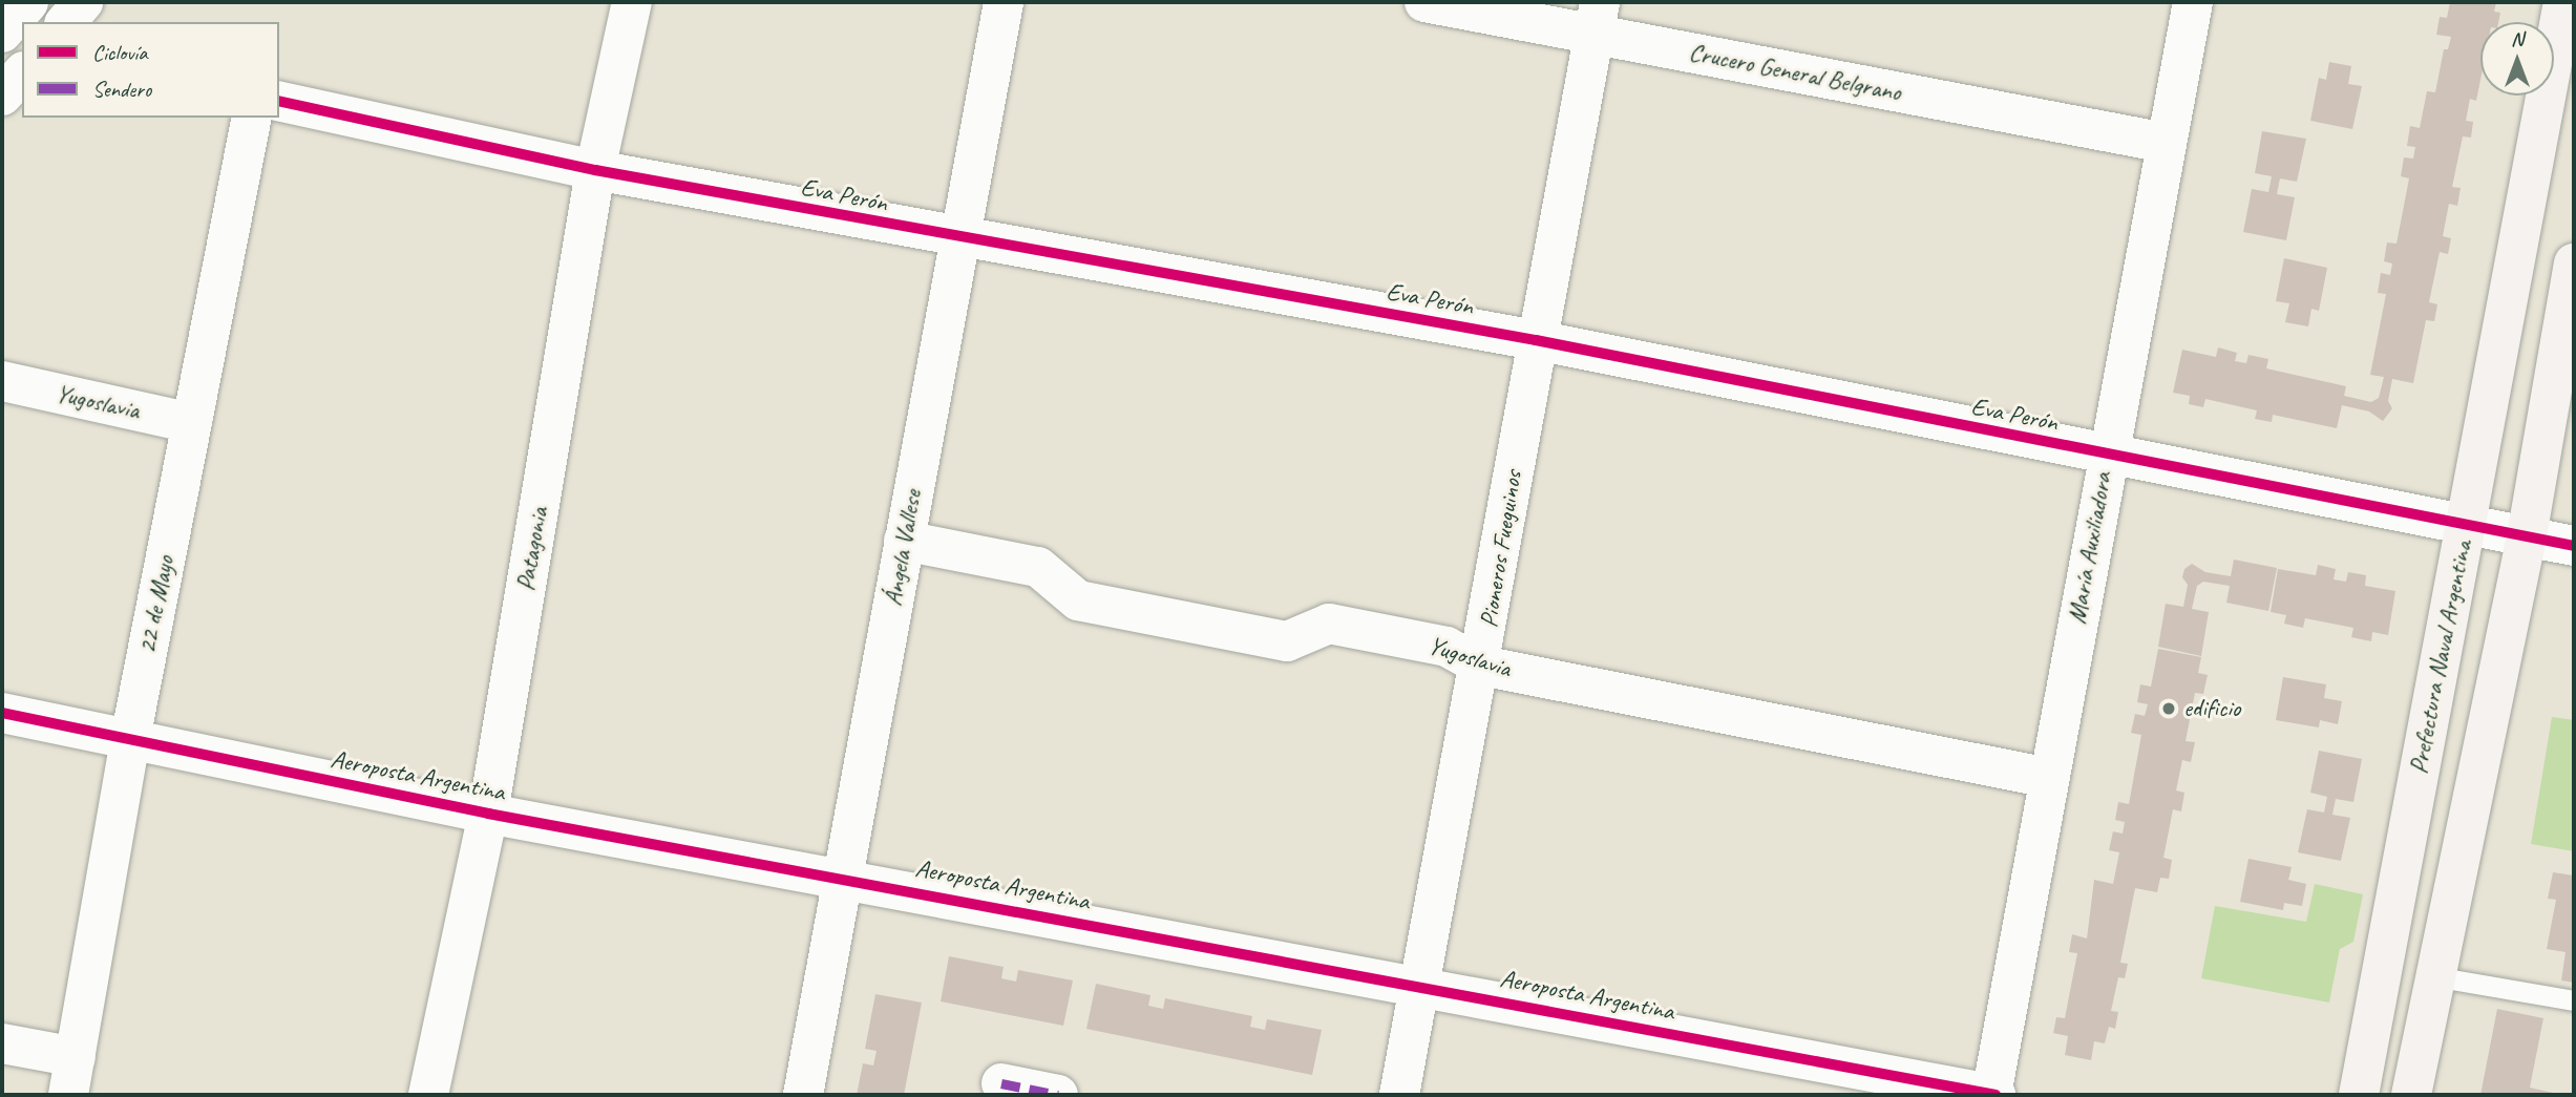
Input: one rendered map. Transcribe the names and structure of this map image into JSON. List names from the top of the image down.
{
  "streets": {
    "main road": ["Prefectura Naval Argentina"],
    "street": [
      "Crucero General Belgrano",
      "Eva Perón",
      "Yugoslavia",
      "Ángela Vallese",
      "María Auxiliadora",
      "Patagonia",
      "Pioneros Fueguinos",
      "22 de Mayo",
      "Aeroposta Argentina"
    ]
  },
  "crossings": [
    ["Crucero General Belgrano", "María Auxiliadora"],
    ["Crucero General Belgrano", "Pioneros Fueguinos"],
    ["Eva Perón", "Ángela Vallese"],
    ["Eva Perón", "María Auxiliadora"],
    ["Eva Perón", "Patagonia"],
    ["Eva Perón", "Pioneros Fueguinos"],
    ["Eva Perón", "Prefectura Naval Argentina"],
    ["Yugoslavia", "Ángela Vallese"],
    ["Yugoslavia", "María Auxiliadora"],
    ["Yugoslavia", "Pioneros Fueguinos"],
    ["Yugoslavia", "22 de Mayo"],
    ["Ángela Vallese", "Aeroposta Argentina"],
    ["María Auxiliadora", "Aeroposta Argentina"],
    ["Patagonia", "Aeroposta Argentina"],
    ["Pioneros Fueguinos", "Aeroposta Argentina"],
    ["22 de Mayo", "Aeroposta Argentina"]
  ],
  "places": ["edificio"],
  "legend": ["Ciclovía", "Sendero"],
  "north": "top"
}
